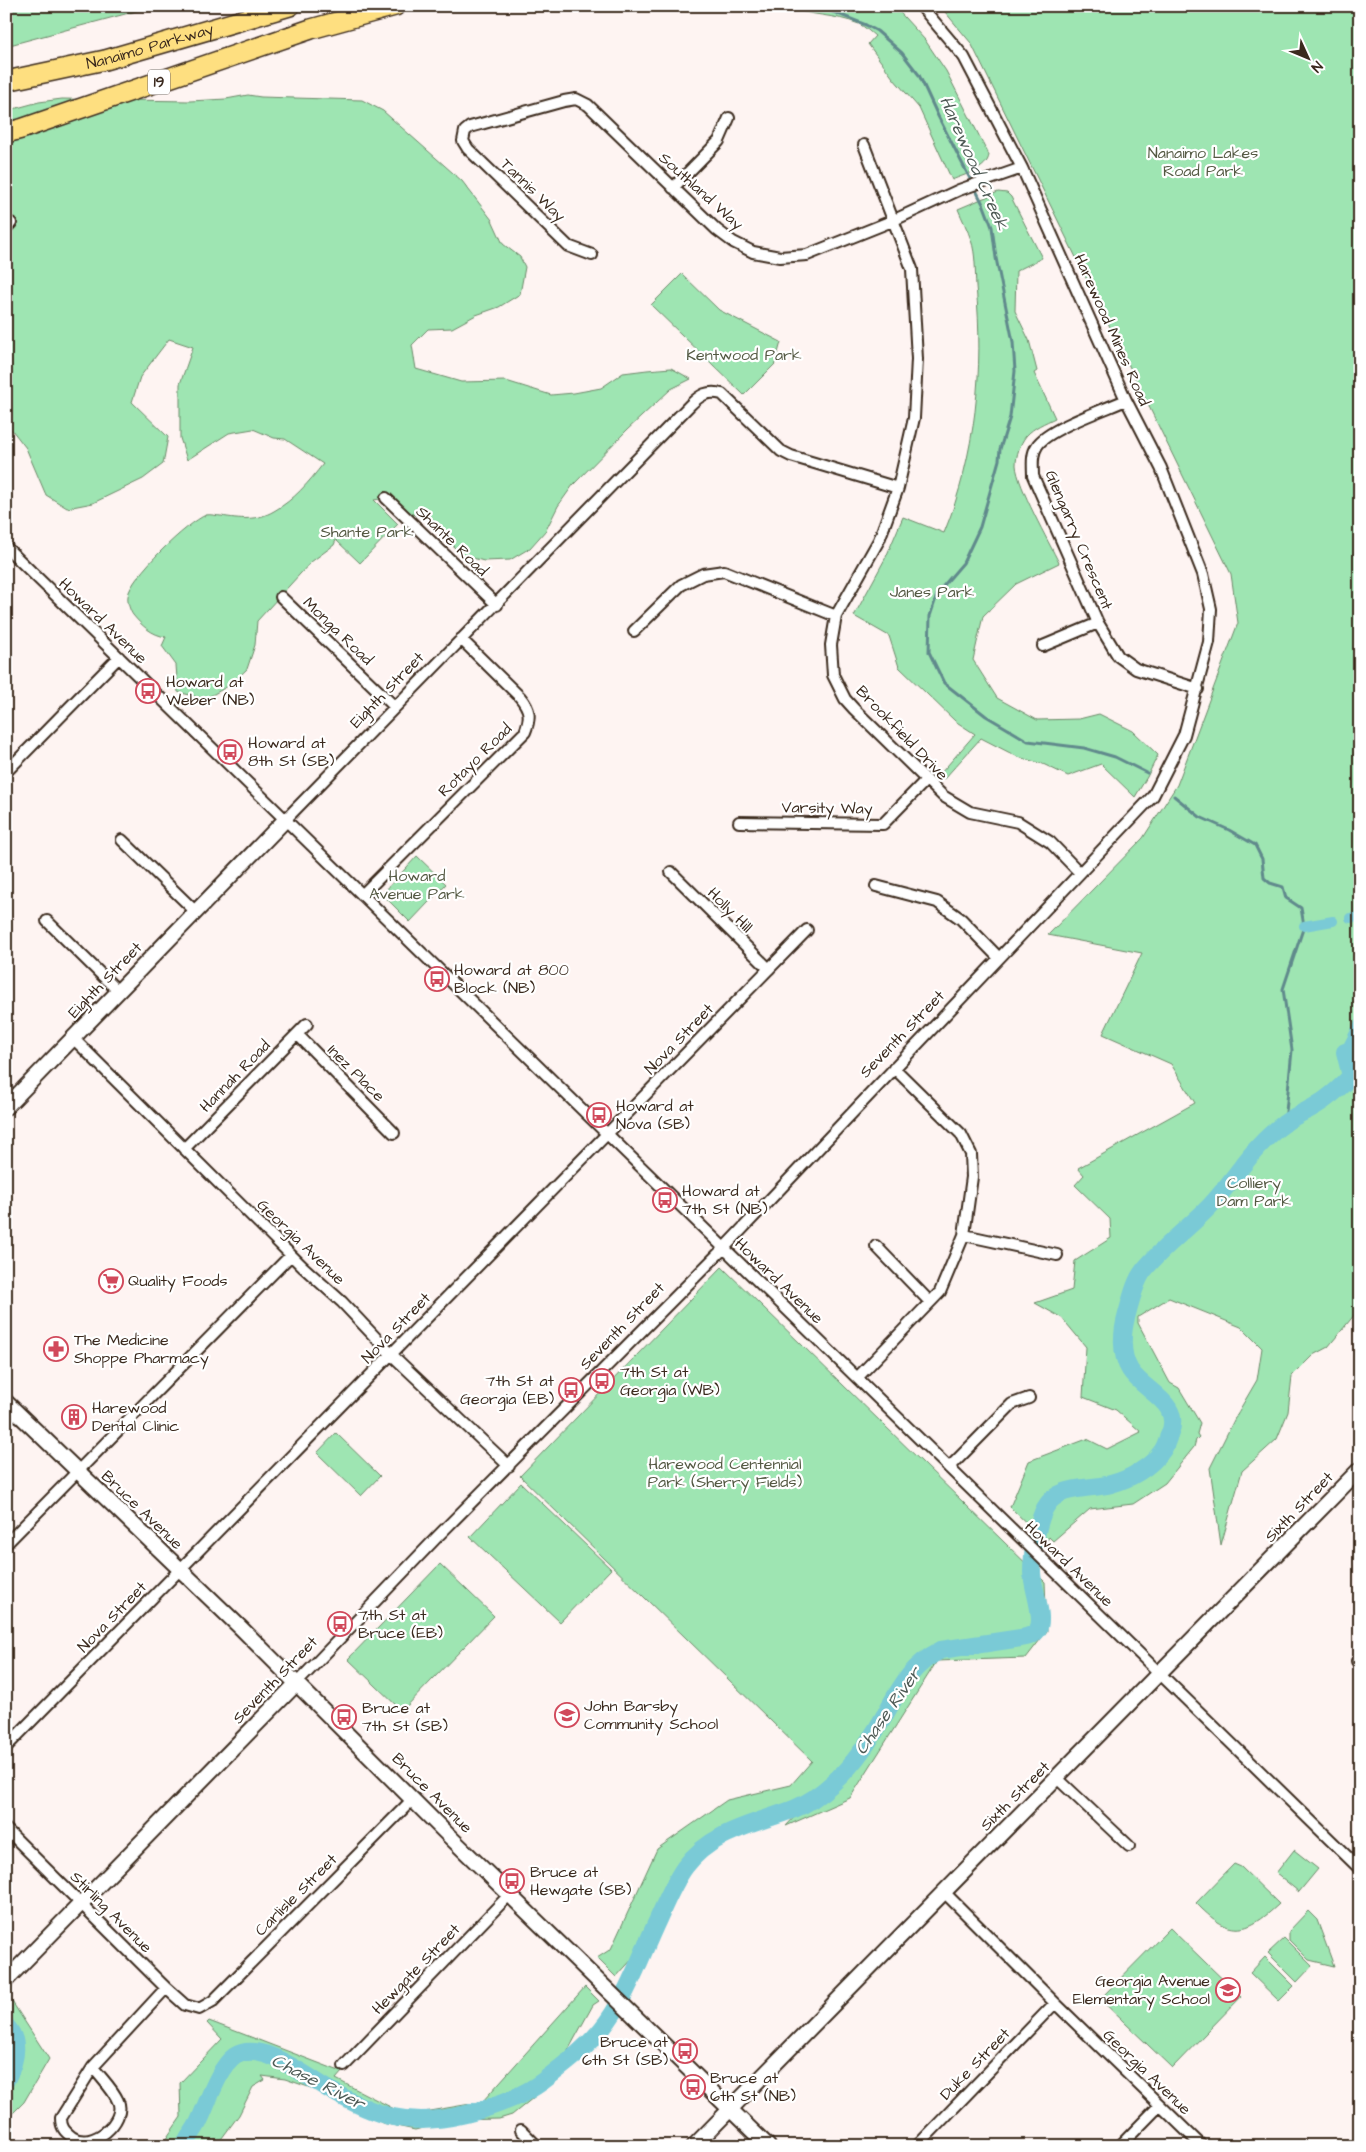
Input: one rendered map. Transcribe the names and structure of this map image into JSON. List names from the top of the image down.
{
  "streets": {
    "highway": ["Nanaimo Parkway", "19"],
    "street": [
      "Tannis Way",
      "Southland Way",
      "Harewood Mines Road",
      "Glengarry Crescent",
      "Shante Road",
      "Howard Avenue",
      "Monga Road",
      "Eighth Street",
      "Brookfield Drive",
      "Rotayo Road",
      "Varsity Way",
      "Holly Hill",
      "Seventh Street",
      "Nova Street",
      "Inez Place",
      "Hannah Road",
      "Georgia Avenue",
      "Sixth Street",
      "Bruce Avenue",
      "Carlisle Street",
      "Stirling Avenue",
      "Hewgate Street",
      "Duke Street"
    ]
  },
  "crossings": [
    ["Tannis Way", "Southland Way"],
    ["Southland Way", "Harewood Mines Road"],
    ["Southland Way", "Brookfield Drive"],
    ["Harewood Mines Road", "Glengarry Crescent"],
    ["Harewood Mines Road", "Seventh Street"],
    ["Glengarry Crescent", "Seventh Street"],
    ["Shante Road", "Eighth Street"],
    ["Howard Avenue", "Eighth Street"],
    ["Howard Avenue", "Rotayo Road"],
    ["Howard Avenue", "Seventh Street"],
    ["Howard Avenue", "Nova Street"],
    ["Howard Avenue", "Sixth Street"],
    ["Monga Road", "Eighth Street"],
    ["Eighth Street", "Brookfield Drive"],
    ["Eighth Street", "Rotayo Road"],
    ["Eighth Street", "Georgia Avenue"],
    ["Brookfield Drive", "Varsity Way"],
    ["Brookfield Drive", "Seventh Street"],
    ["Holly Hill", "Nova Street"],
    ["Seventh Street", "Georgia Avenue"],
    ["Seventh Street", "Bruce Avenue"],
    ["Seventh Street", "Stirling Avenue"],
    ["Nova Street", "Georgia Avenue"],
    ["Nova Street", "Bruce Avenue"],
    ["Inez Place", "Hannah Road"],
    ["Hannah Road", "Georgia Avenue"],
    ["Georgia Avenue", "Sixth Street"],
    ["Georgia Avenue", "Duke Street"],
    ["Sixth Street", "Bruce Avenue"],
    ["Bruce Avenue", "Carlisle Street"],
    ["Bruce Avenue", "Hewgate Street"],
    ["Carlisle Street", "Stirling Avenue"]
  ],
  "water": ["Harewood Creek", "Chase River"],
  "parks": [
    "Nanaimo Lakes Road Park",
    "Kentwood Park",
    "Shante Park",
    "Janes Park",
    "Howard Avenue Park",
    "Colliery Dam Park",
    "Harewood Centennial Park (Sherry Fields)"
  ],
  "places": {
    "bus stop": [
      "Howard at Weber (NB)",
      "Howard at 8th St (SB)",
      "Howard at 800 Block (NB)",
      "Howard at Nova (SB)",
      "Howard at 7th St (NB)",
      "7th St at Georgia (WB)",
      "7th St at Georgia (EB)",
      "7th St at Bruce (EB)",
      "Bruce at 7th St (SB)",
      "Bruce at Hewgate (SB)",
      "Bruce at 6th St (SB)",
      "Bruce at 6th St (NB)"
    ],
    "supermarket": ["Quality Foods"],
    "pharmacy": ["The Medicine Shoppe Pharmacy"],
    "building": ["Harewood Dental Clinic"],
    "school or university": ["John Barsby Community School", "Georgia Avenue Elementary School"]
  },
  "north": "bottom right"
}
